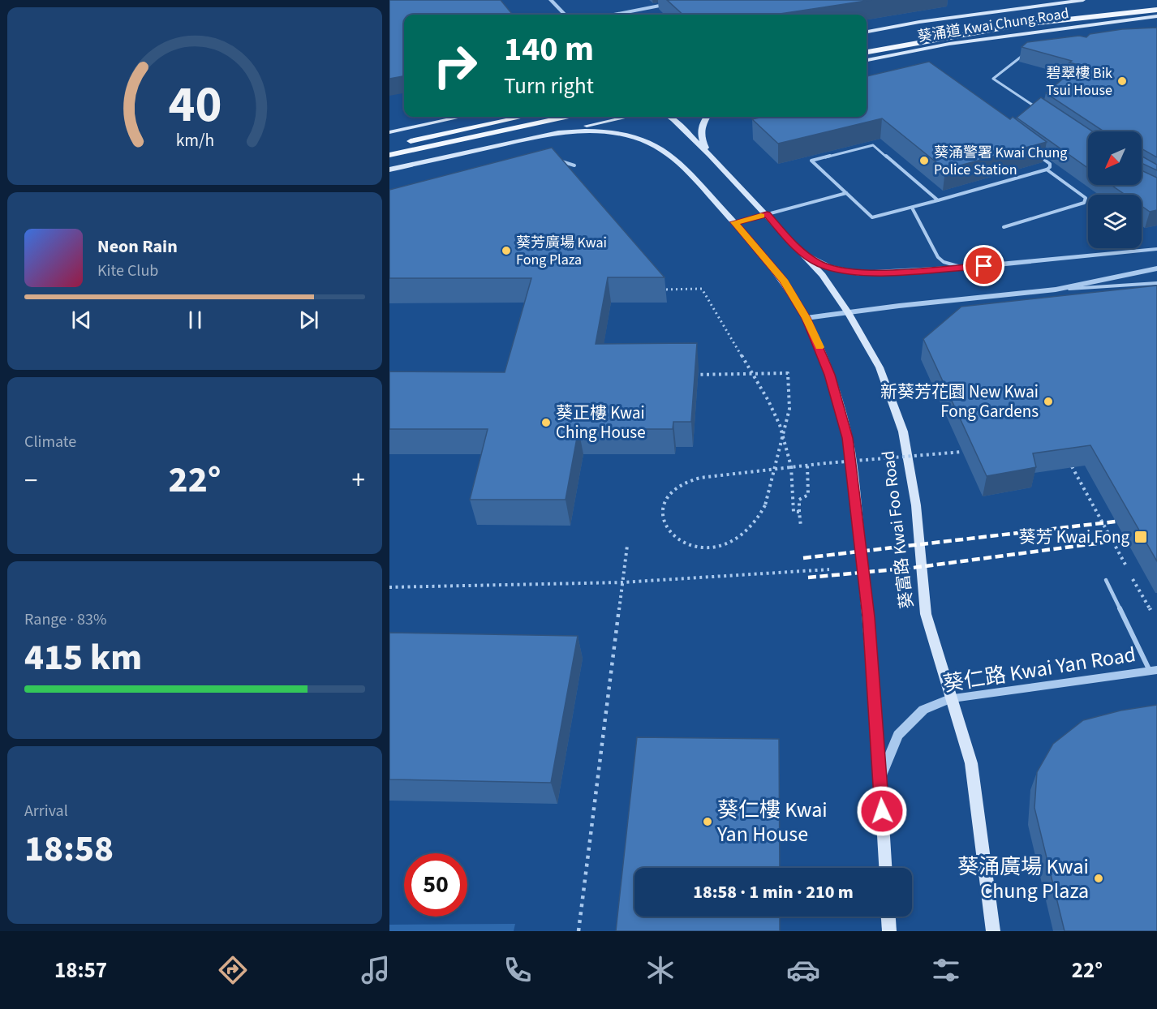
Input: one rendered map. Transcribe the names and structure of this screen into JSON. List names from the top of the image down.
{
  "streets": {
    "main road": ["葵涌道 Kwai Chung Road", "葵富路 Kwai Foo Road"],
    "street": ["葵仁路 Kwai Yan Road"]
  },
  "crossings": [
    ["葵富路 Kwai Foo Road", "葵仁路 Kwai Yan Road"]
  ],
  "places": {
    "other": [
      "碧翠樓 Bik Tsui House",
      "葵涌警署 Kwai Chung Police Station",
      "葵芳廣場 Kwai Fong Plaza",
      "新葵芳花園 New Kwai Fong Gardens",
      "葵正樓 Kwai Ching House",
      "葵仁樓 Kwai Yan House",
      "葵涌廣場 Kwai Chung Plaza"
    ],
    "transit": ["葵芳 Kwai Fong"]
  },
  "north": "bottom left",
  "page": {
    "turn": ["140 m", "Turn right"],
    "song": ["Neon Rain", "Kite Club"],
    "tile": [
      "Climate",
      ["Range · 83%", "415 km"],
      ["Arrival", "18:58"]
    ],
    "heat": ["−", "22°", "+"],
    "limit": "50",
    "trip": "18:58 · 1 min · 210 m",
    "tabs": ["18:57", "22°"],
    "gauge": ["40", "km/h"]
  }
}
